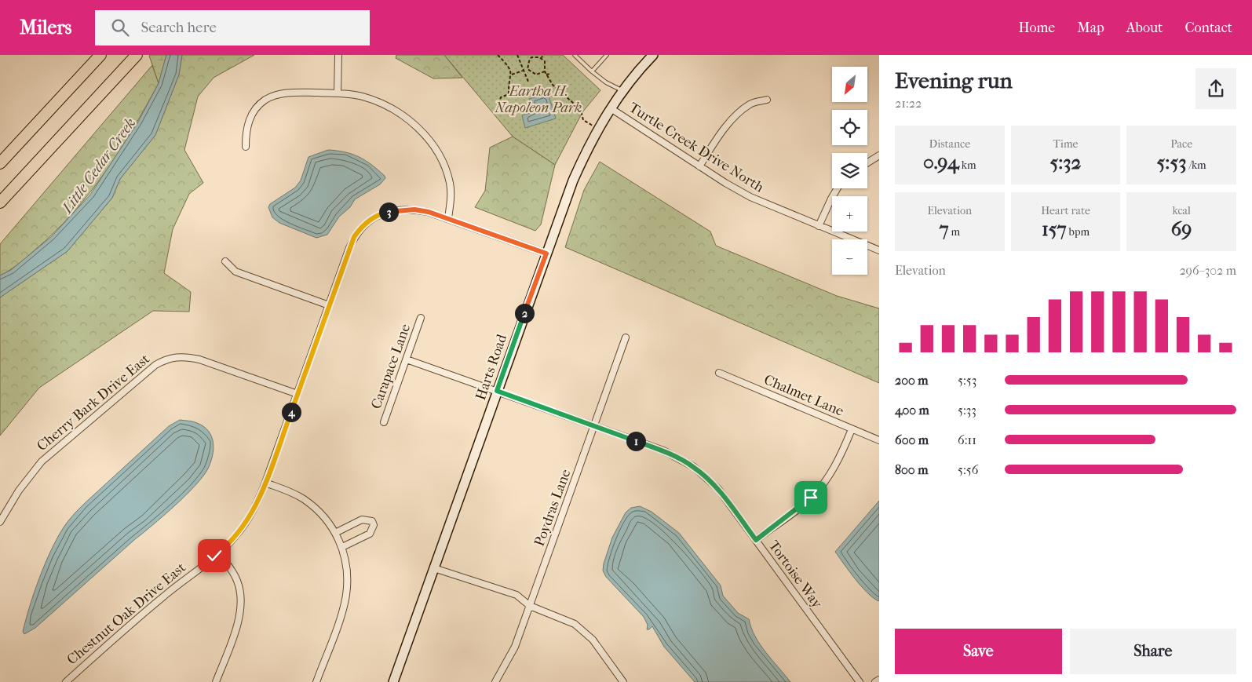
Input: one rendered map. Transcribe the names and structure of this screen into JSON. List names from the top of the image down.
{
  "streets": {
    "street": [
      "Turtle Creek Drive North",
      "Carapace Lane",
      "Harts Road",
      "Chalmet Lane",
      "Cherry Bark Drive East",
      "Poydras Lane",
      "Tortoise Way",
      "Chestnut Oak Drive East"
    ]
  },
  "crossings": [
    ["Turtle Creek Drive North", "Harts Road"],
    ["Carapace Lane", "Tortoise Way"],
    ["Harts Road", "Tortoise Way"],
    ["Harts Road", "Chestnut Oak Drive East"],
    ["Cherry Bark Drive East", "Chestnut Oak Drive East"],
    ["Poydras Lane", "Tortoise Way"]
  ],
  "water": ["Little Cedar Creek"],
  "parks": ["Eartha H. Napoleon Park"],
  "north": "bottom left",
  "page": {
    "header": "Milers",
    "search": "Search here",
    "nav": [
      "Home",
      "Map",
      "About",
      "Contact"
    ],
    "heading": ["Evening run", "21:22"],
    "map_buttons": ["+", "−"],
    "stats": [
      ["Distance", "0.94 km"],
      ["Time", "5:32"],
      ["Pace", "5:53 /km"],
      ["Elevation", "7 m"],
      ["Heart rate", "157 bpm"],
      ["kcal", "69"]
    ],
    "pins": [
      "3",
      "2",
      "4",
      "1"
    ],
    "chart": ["Elevation", "296–302 m"],
    "list": [
      {
        "name": "200 m",
        "note": "5:53"
      },
      {
        "name": "400 m",
        "note": "5:33"
      },
      {
        "name": "600 m",
        "note": "6:11"
      },
      {
        "name": "800 m",
        "note": "5:56"
      }
    ],
    "buttons": ["Save", "Share"]
  }
}
